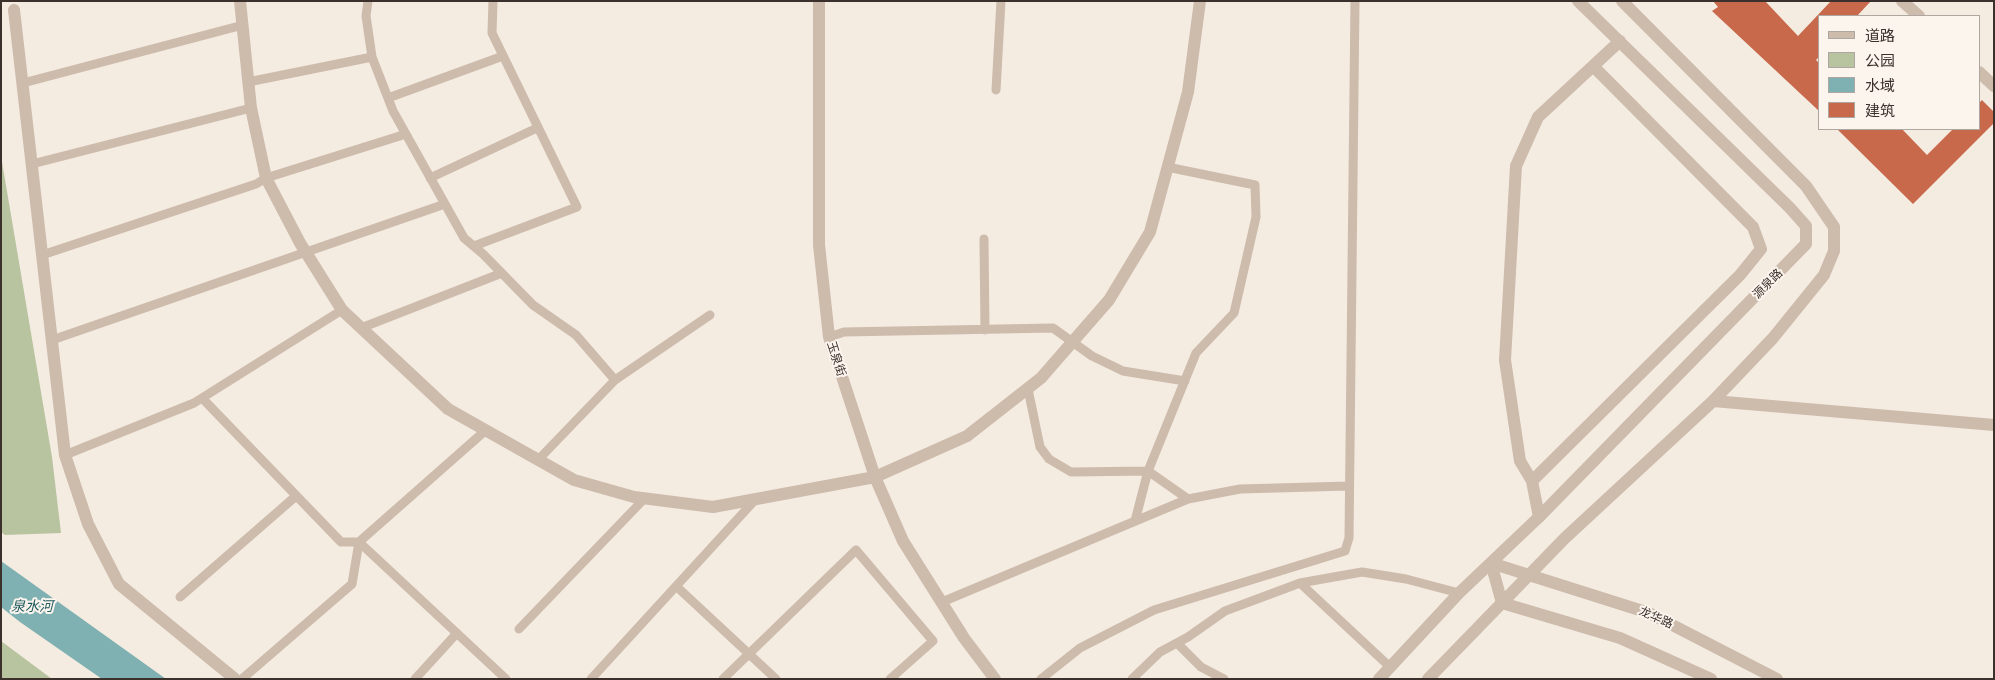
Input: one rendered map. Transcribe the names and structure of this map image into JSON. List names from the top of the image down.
{
  "streets": {
    "street": ["源泉路", "玉泉街", "龙华路"]
  },
  "crossings": [
    ["源泉路", "龙华路"]
  ],
  "water": ["泉水河"],
  "legend": [
    "道路",
    "公园",
    "水域",
    "建筑"
  ]
}
